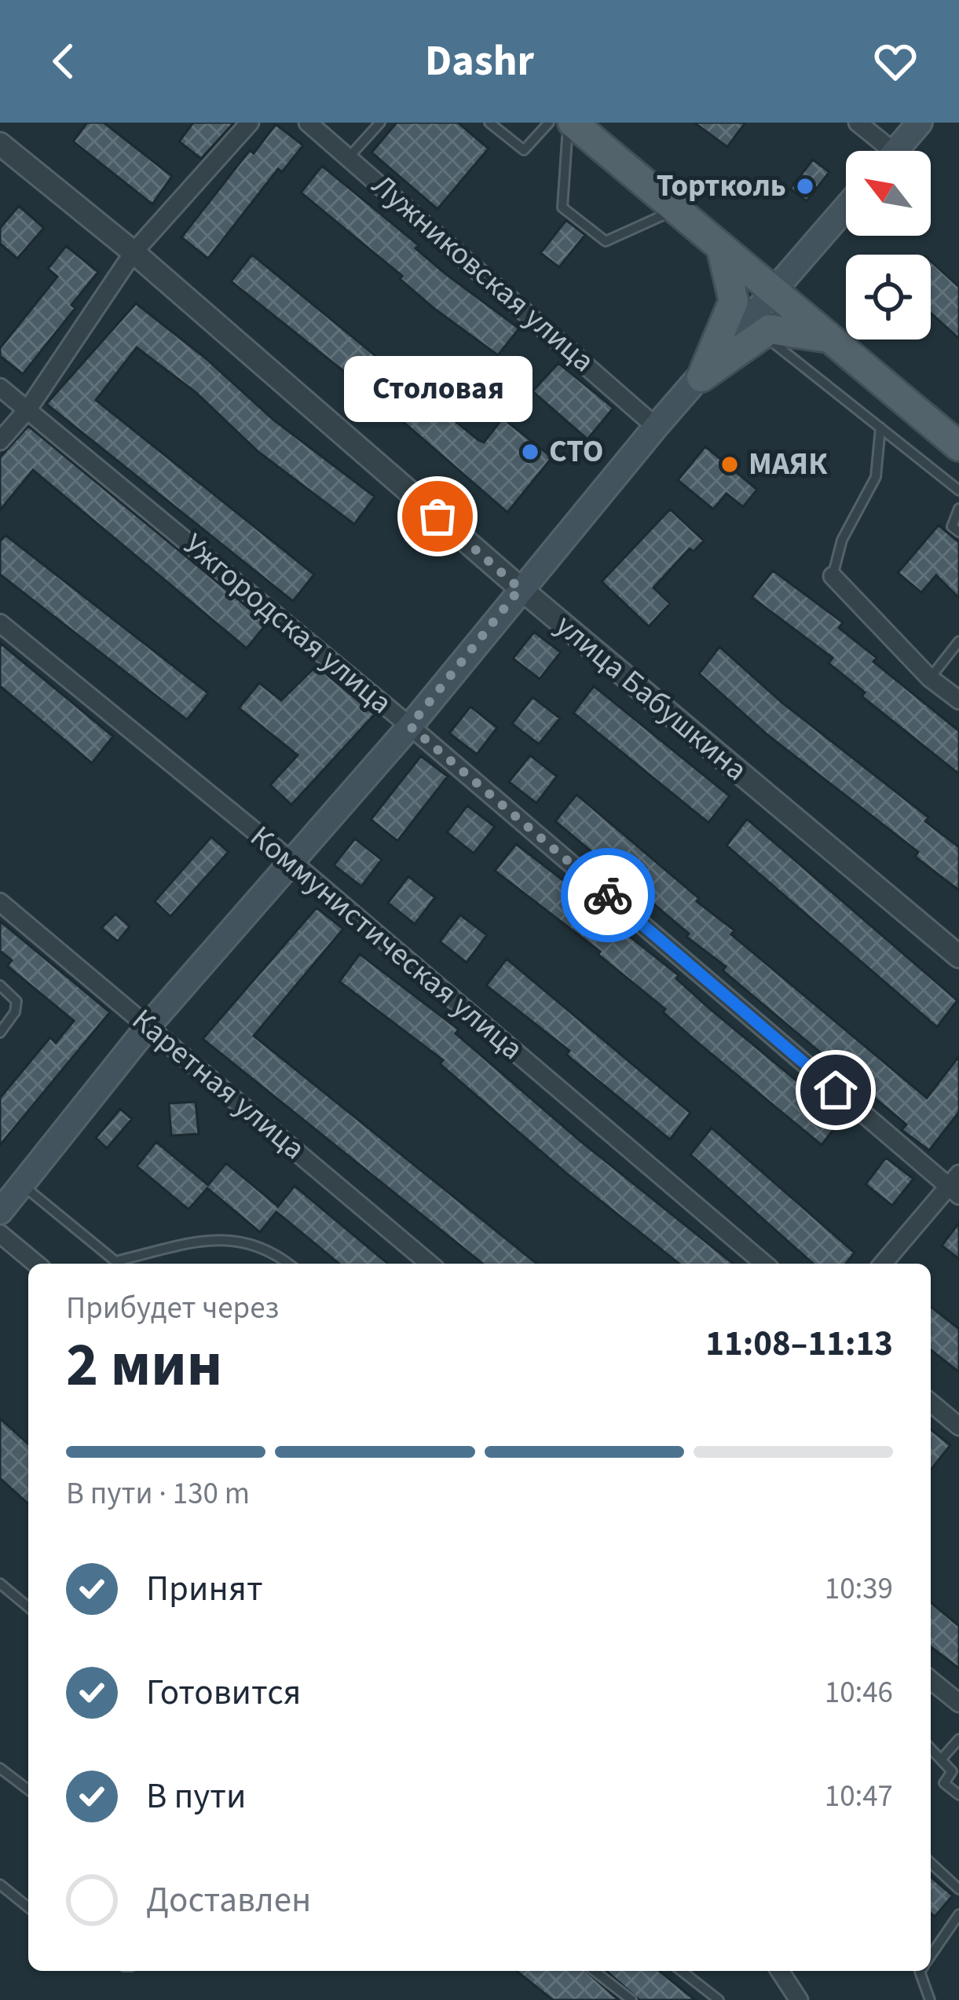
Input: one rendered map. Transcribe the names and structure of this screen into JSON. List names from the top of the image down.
{
  "streets": {
    "street": [
      "Лужниковская улица",
      "Ужгородская улица",
      "улица Бабушкина",
      "Коммунистическая улица",
      "Каретная улица"
    ]
  },
  "places": [
    "Тортколь",
    "СТО",
    "МАЯК",
    "Столовая"
  ],
  "north": "top left",
  "page": {
    "header": "Dashr",
    "bubble": "Столовая",
    "heading": ["2 мин", "Прибудет через", "11:08–11:13"],
    "bar": "В пути · 130 m",
    "list": [
      ["Принят", "10:39"],
      ["Готовится", "10:46"],
      ["В пути", "10:47"],
      "Доставлен"
    ]
  }
}
